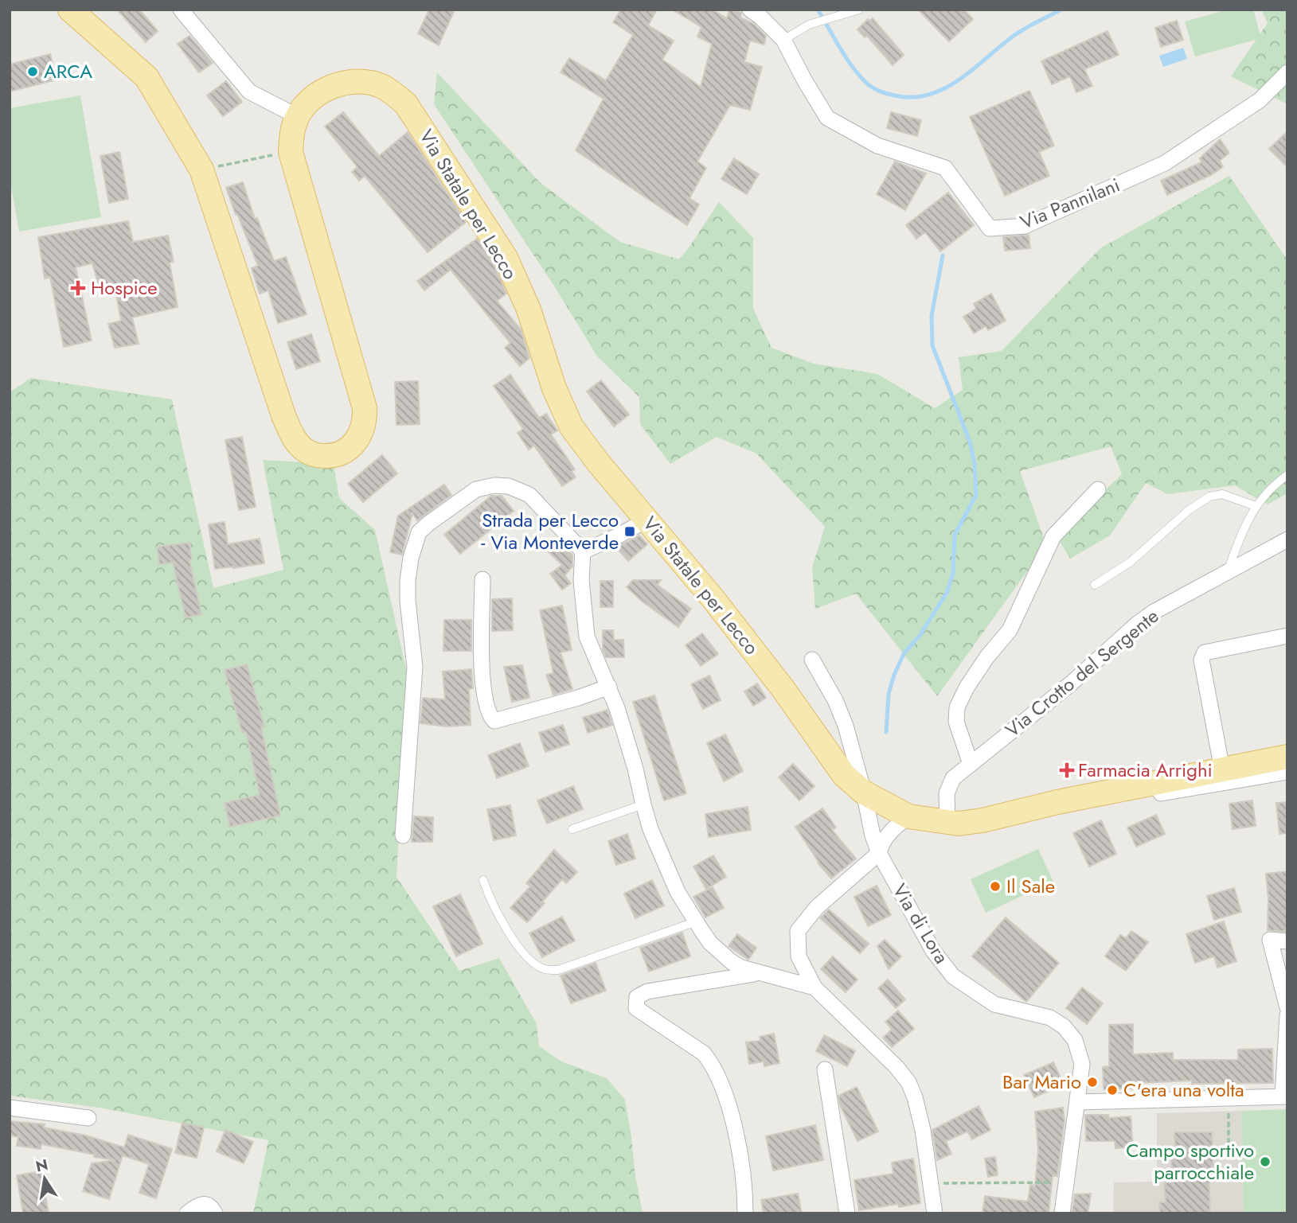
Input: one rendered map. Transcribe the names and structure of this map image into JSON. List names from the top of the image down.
{
  "streets": {
    "main road": ["Via Statale per Lecco"],
    "street": ["Via Pannilani", "Via Crotto del Sergente", "Via di Lora"]
  },
  "crossings": [
    ["Via Statale per Lecco", "Via Crotto del Sergente"],
    ["Via Statale per Lecco", "Via di Lora"]
  ],
  "places": {
    "other": [
      "ARCA",
      "Il Sale",
      "Bar Mario",
      "C'era una volta",
      "Campo sportivo parrocchiale"
    ],
    "health": ["Hospice", "Farmacia Arrighi"],
    "transit": ["Strada per Lecco - Via Monteverde"]
  },
  "north": "top"
}
